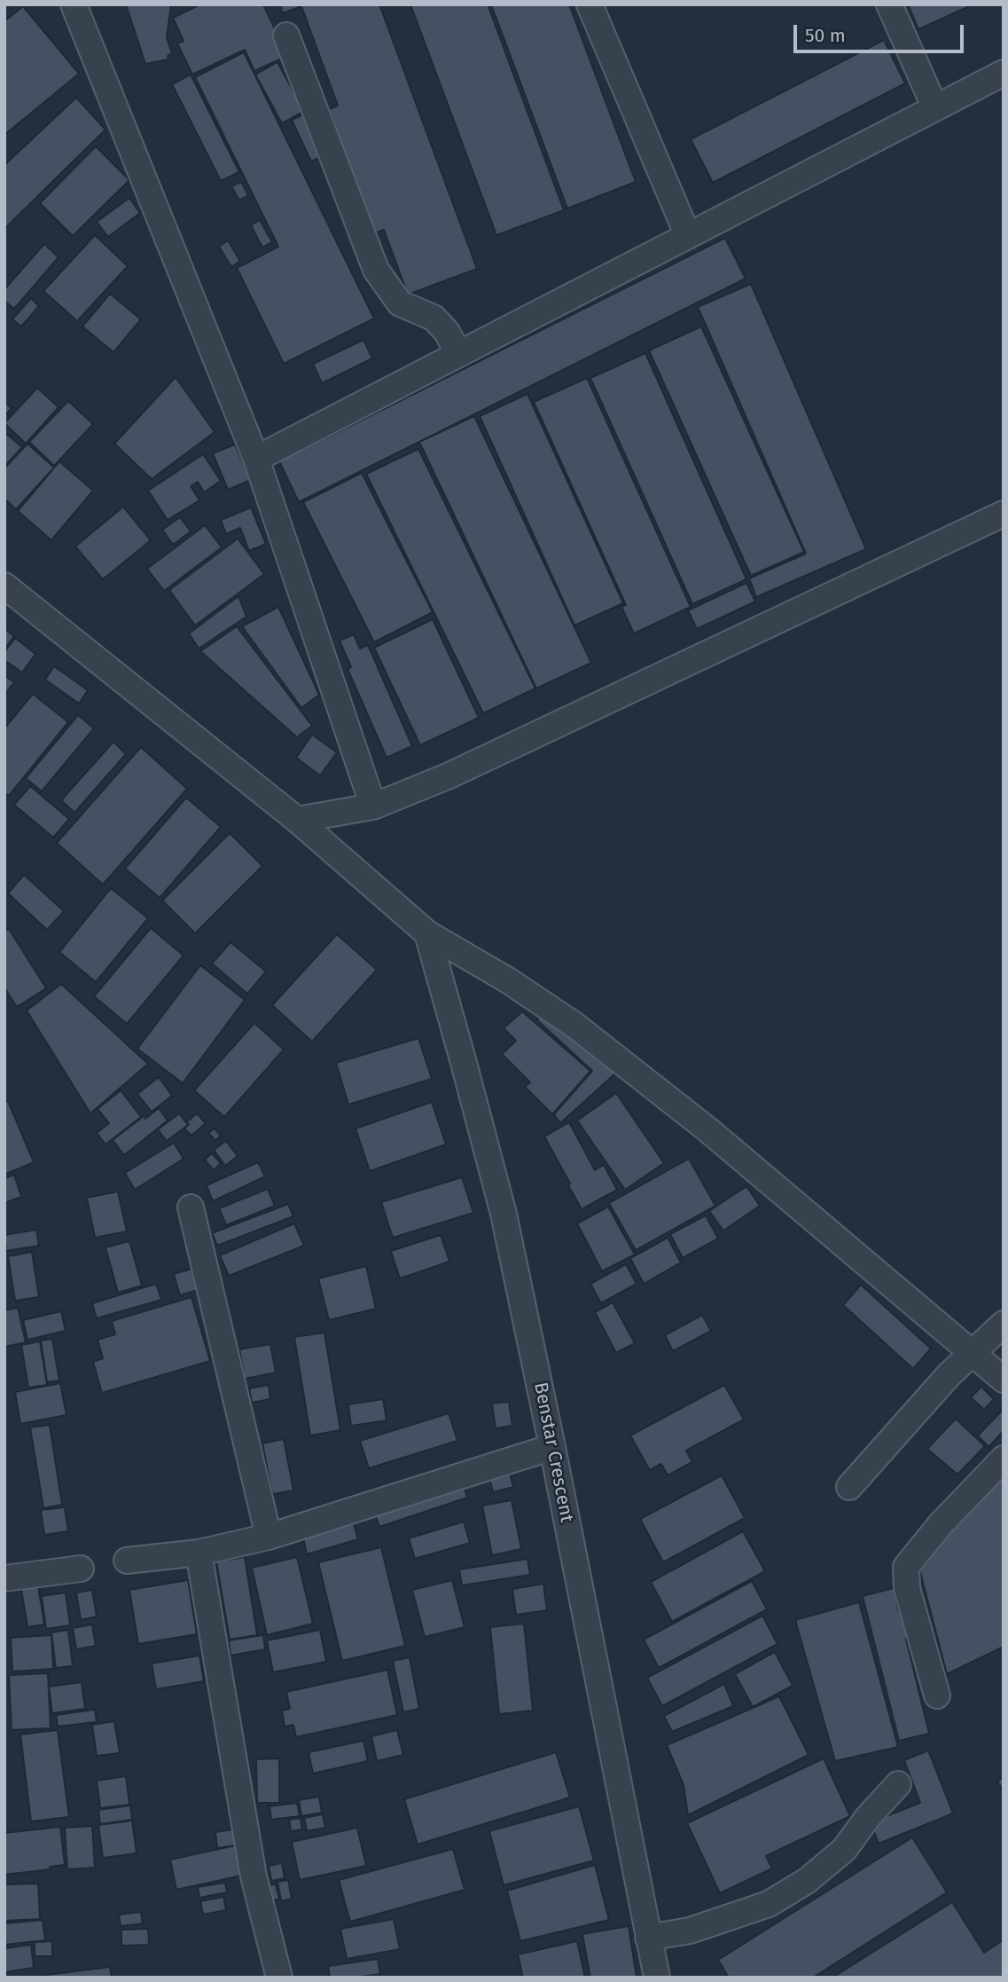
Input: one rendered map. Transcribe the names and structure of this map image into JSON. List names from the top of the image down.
{
  "streets": {
    "street": ["Benstar Crescent"]
  },
  "scale_bar": "50 m"
}
